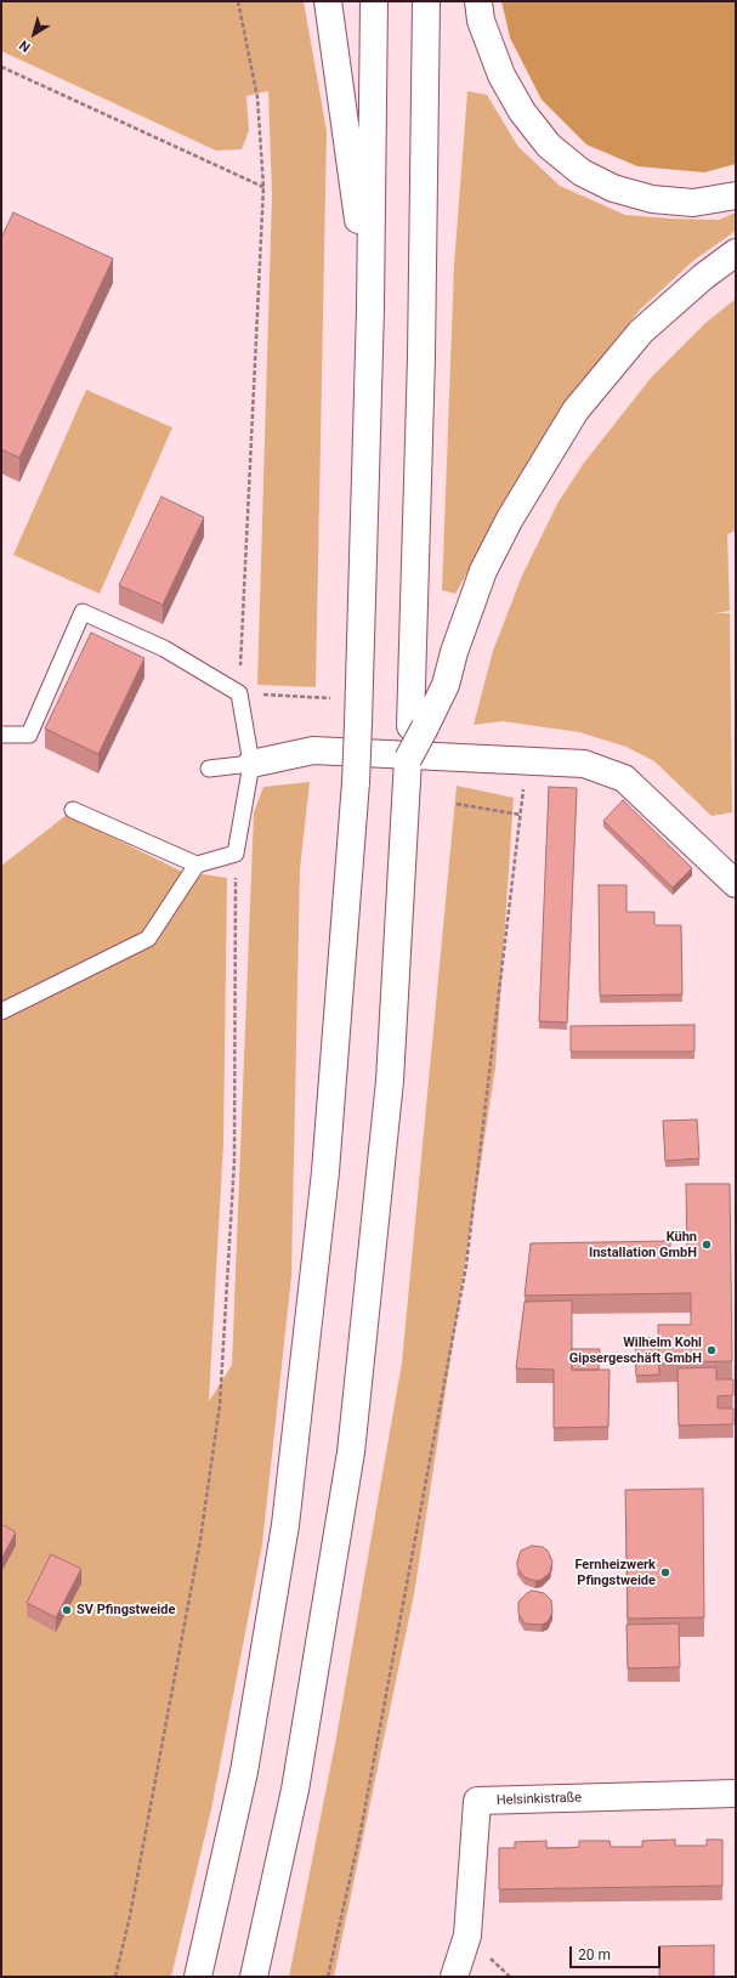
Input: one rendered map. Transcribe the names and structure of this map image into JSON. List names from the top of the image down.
{
  "streets": {
    "main road": ["Helsinkistraße"]
  },
  "places": [
    "Kühn Installation GmbH",
    "Wilhelm Kohl Gipsergeschäft GmbH",
    "Fernheizwerk Pfingstweide",
    "SV Pfingstweide"
  ],
  "scale_bar": "20 m",
  "north": "bottom left"
}
